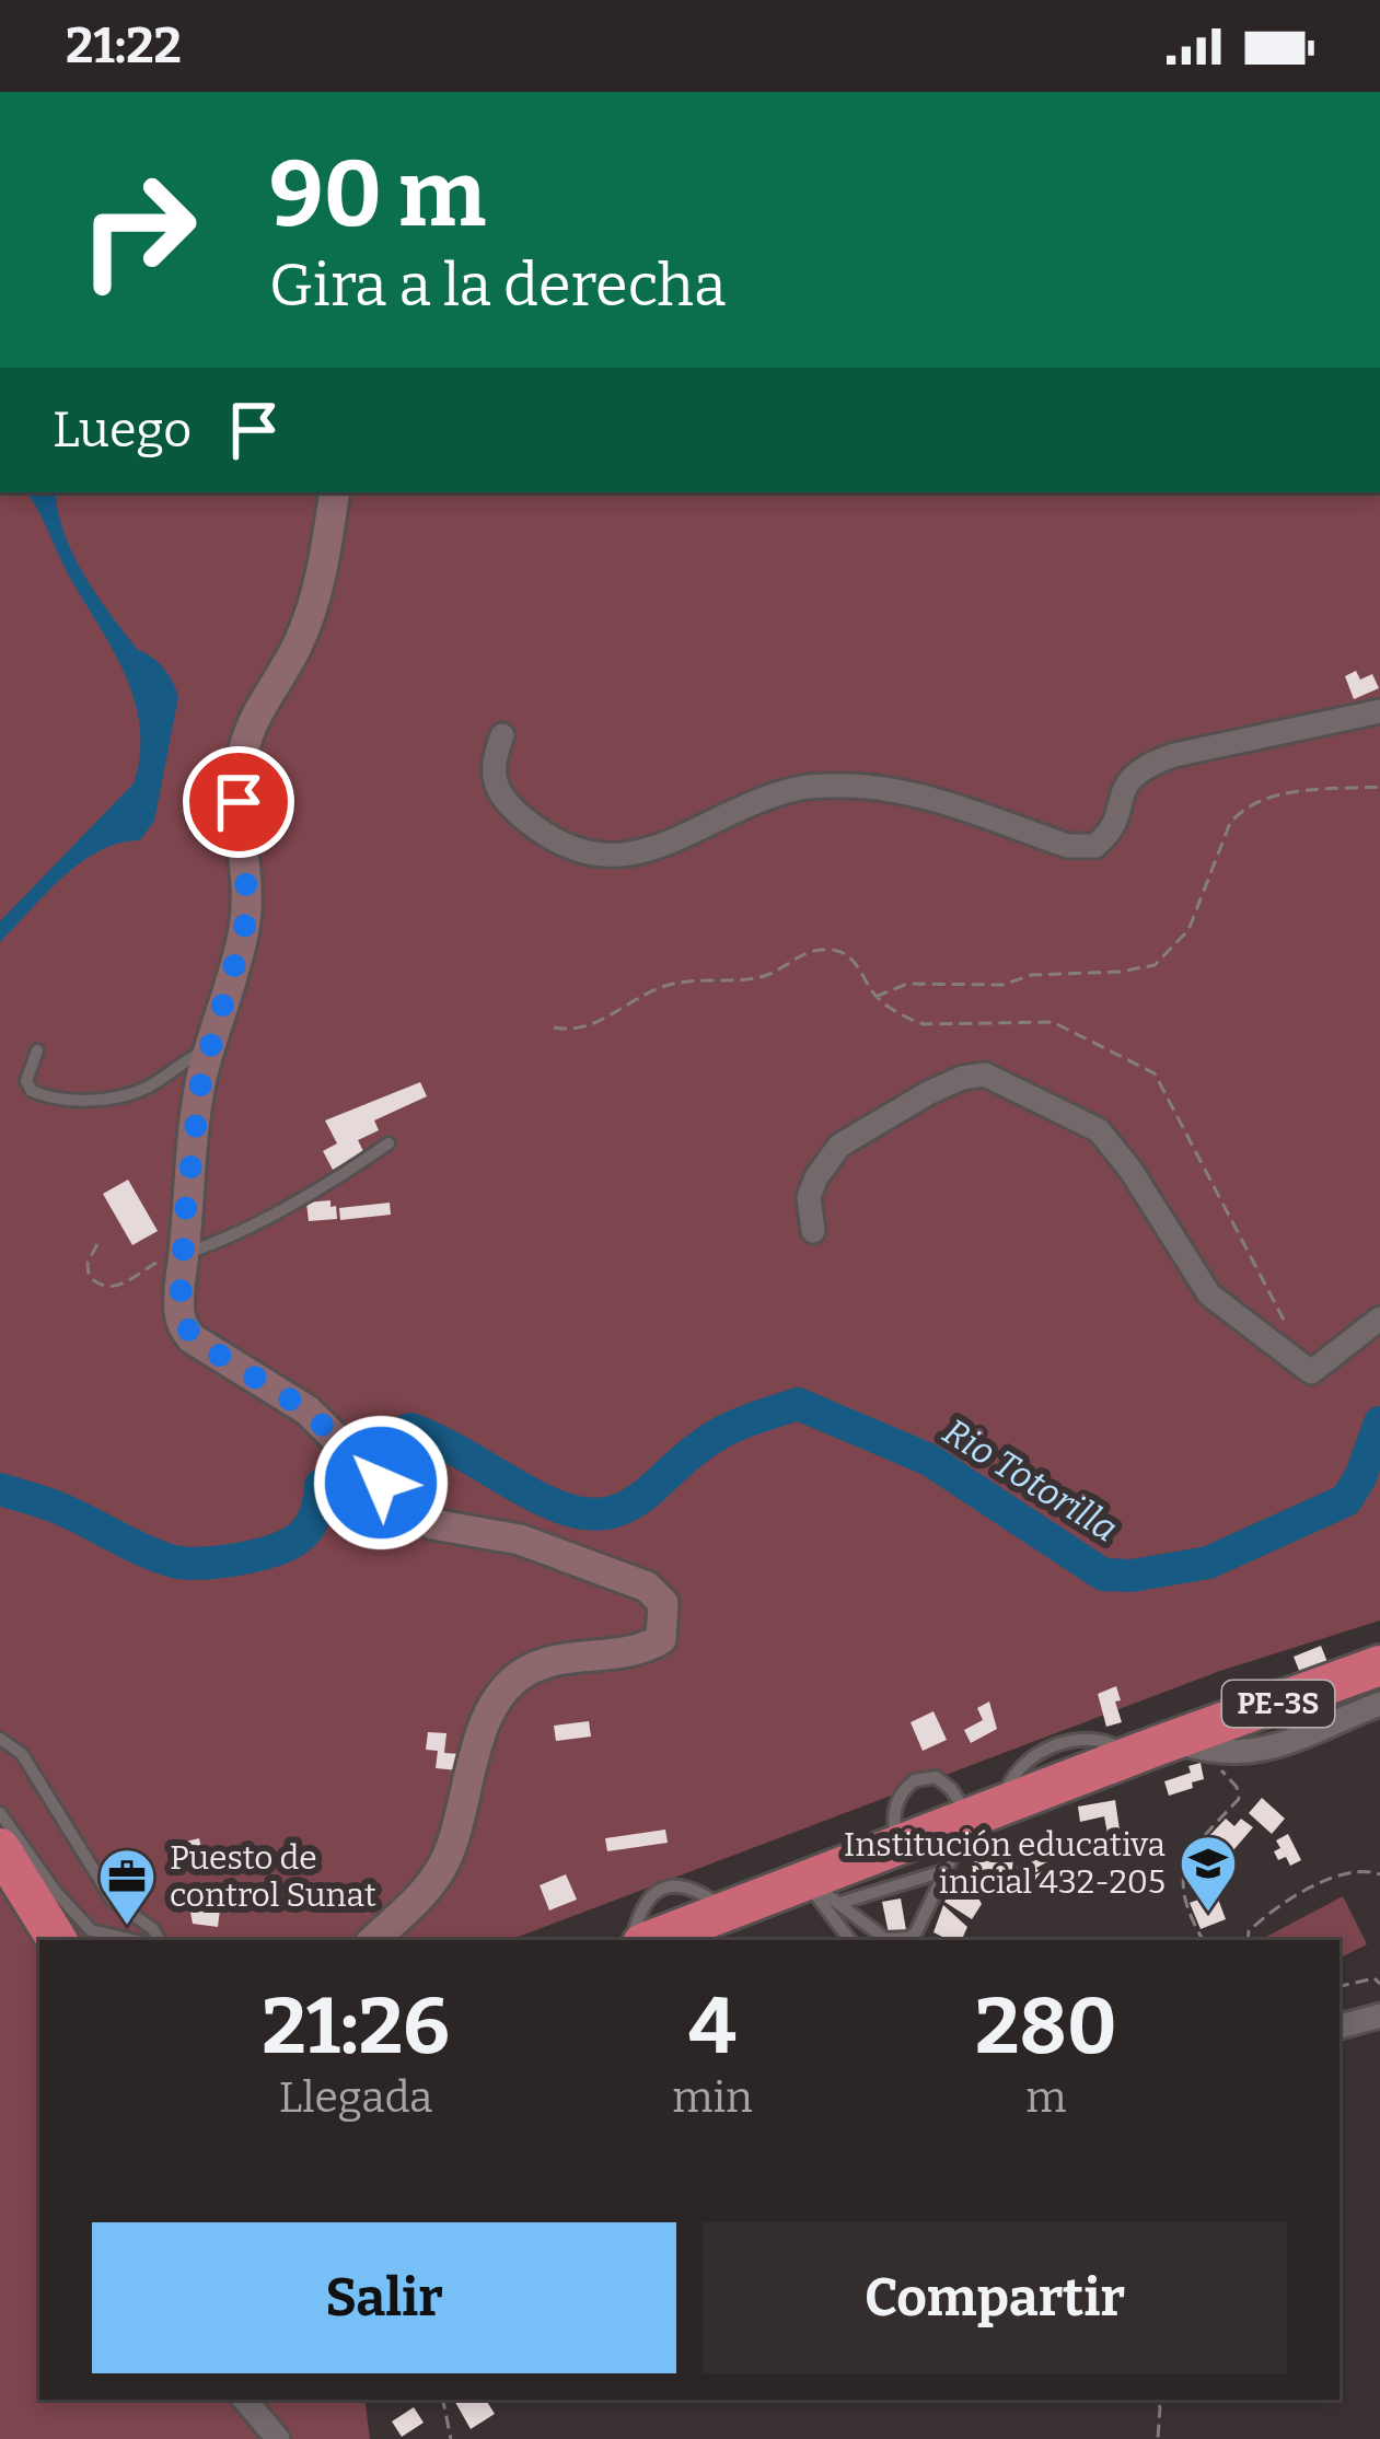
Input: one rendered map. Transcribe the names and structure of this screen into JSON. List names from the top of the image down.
{
  "streets": {
    "highway": ["PE-3S"]
  },
  "water": ["Rio Totorilla"],
  "places": {
    "school or university": ["Institución educativa inicial 432-205"],
    "office": ["Puesto de control Sunat"]
  },
  "page": {
    "status": "21:22",
    "turn": ["90 m", "Gira a la derecha"],
    "then": "Luego",
    "eta": [
      "21:26",
      "Llegada",
      "4",
      "min",
      "280",
      "m"
    ],
    "buttons": ["Salir", "Compartir"]
  }
}
